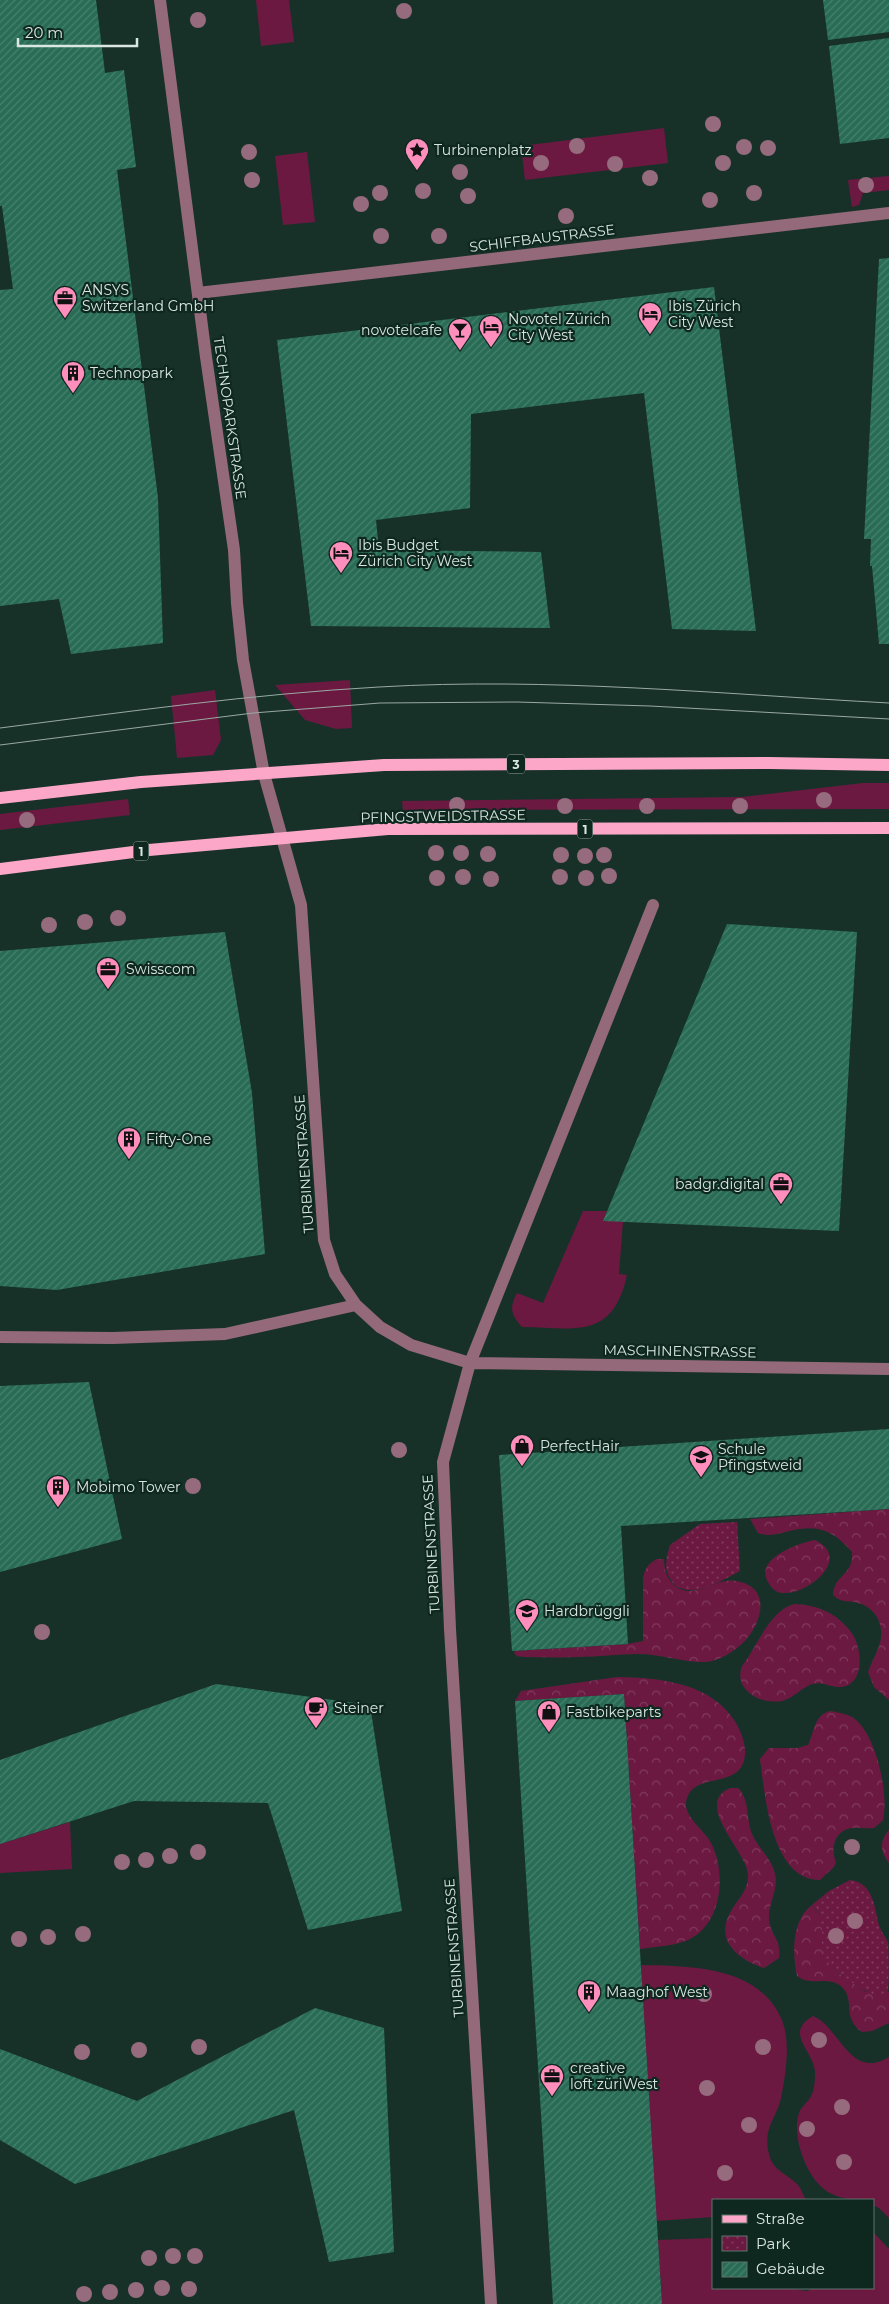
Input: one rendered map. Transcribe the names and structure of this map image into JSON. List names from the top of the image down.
{
  "streets": {
    "main road": ["3", "PFINGSTWEIDSTRASSE", "1"],
    "street": [
      "SCHIFFBAUSTRASSE",
      "TECHNOPARKSTRASSE",
      "TURBINENSTRASSE",
      "MASCHINENSTRASSE"
    ]
  },
  "crossings": [
    ["SCHIFFBAUSTRASSE", "TECHNOPARKSTRASSE"],
    ["TECHNOPARKSTRASSE", "3"],
    ["TECHNOPARKSTRASSE", "PFINGSTWEIDSTRASSE"],
    ["TECHNOPARKSTRASSE", "TURBINENSTRASSE"],
    ["PFINGSTWEIDSTRASSE", "TURBINENSTRASSE"],
    ["TURBINENSTRASSE", "MASCHINENSTRASSE"]
  ],
  "places": {
    "place": ["Turbinenplatz"],
    "office": [
      "ANSYS Switzerland GmbH",
      "Swisscom",
      "badgr.digital",
      "creative loft züriWest"
    ],
    "hotel": ["Ibis Zürich City West", "Novotel Zürich City West", "Ibis Budget Zürich City West"],
    "bar": ["novotelcafe"],
    "building": [
      "Technopark",
      "Fifty-One",
      "Mobimo Tower",
      "Maaghof West"
    ],
    "shop": ["PerfectHair", "Fastbikeparts"],
    "school or university": ["Schule Pfingstweid", "Hardbrüggli"],
    "cafe": ["Steiner"]
  },
  "legend": ["Straße", "Park", "Gebäude"],
  "scale_bar": "20 m"
}
